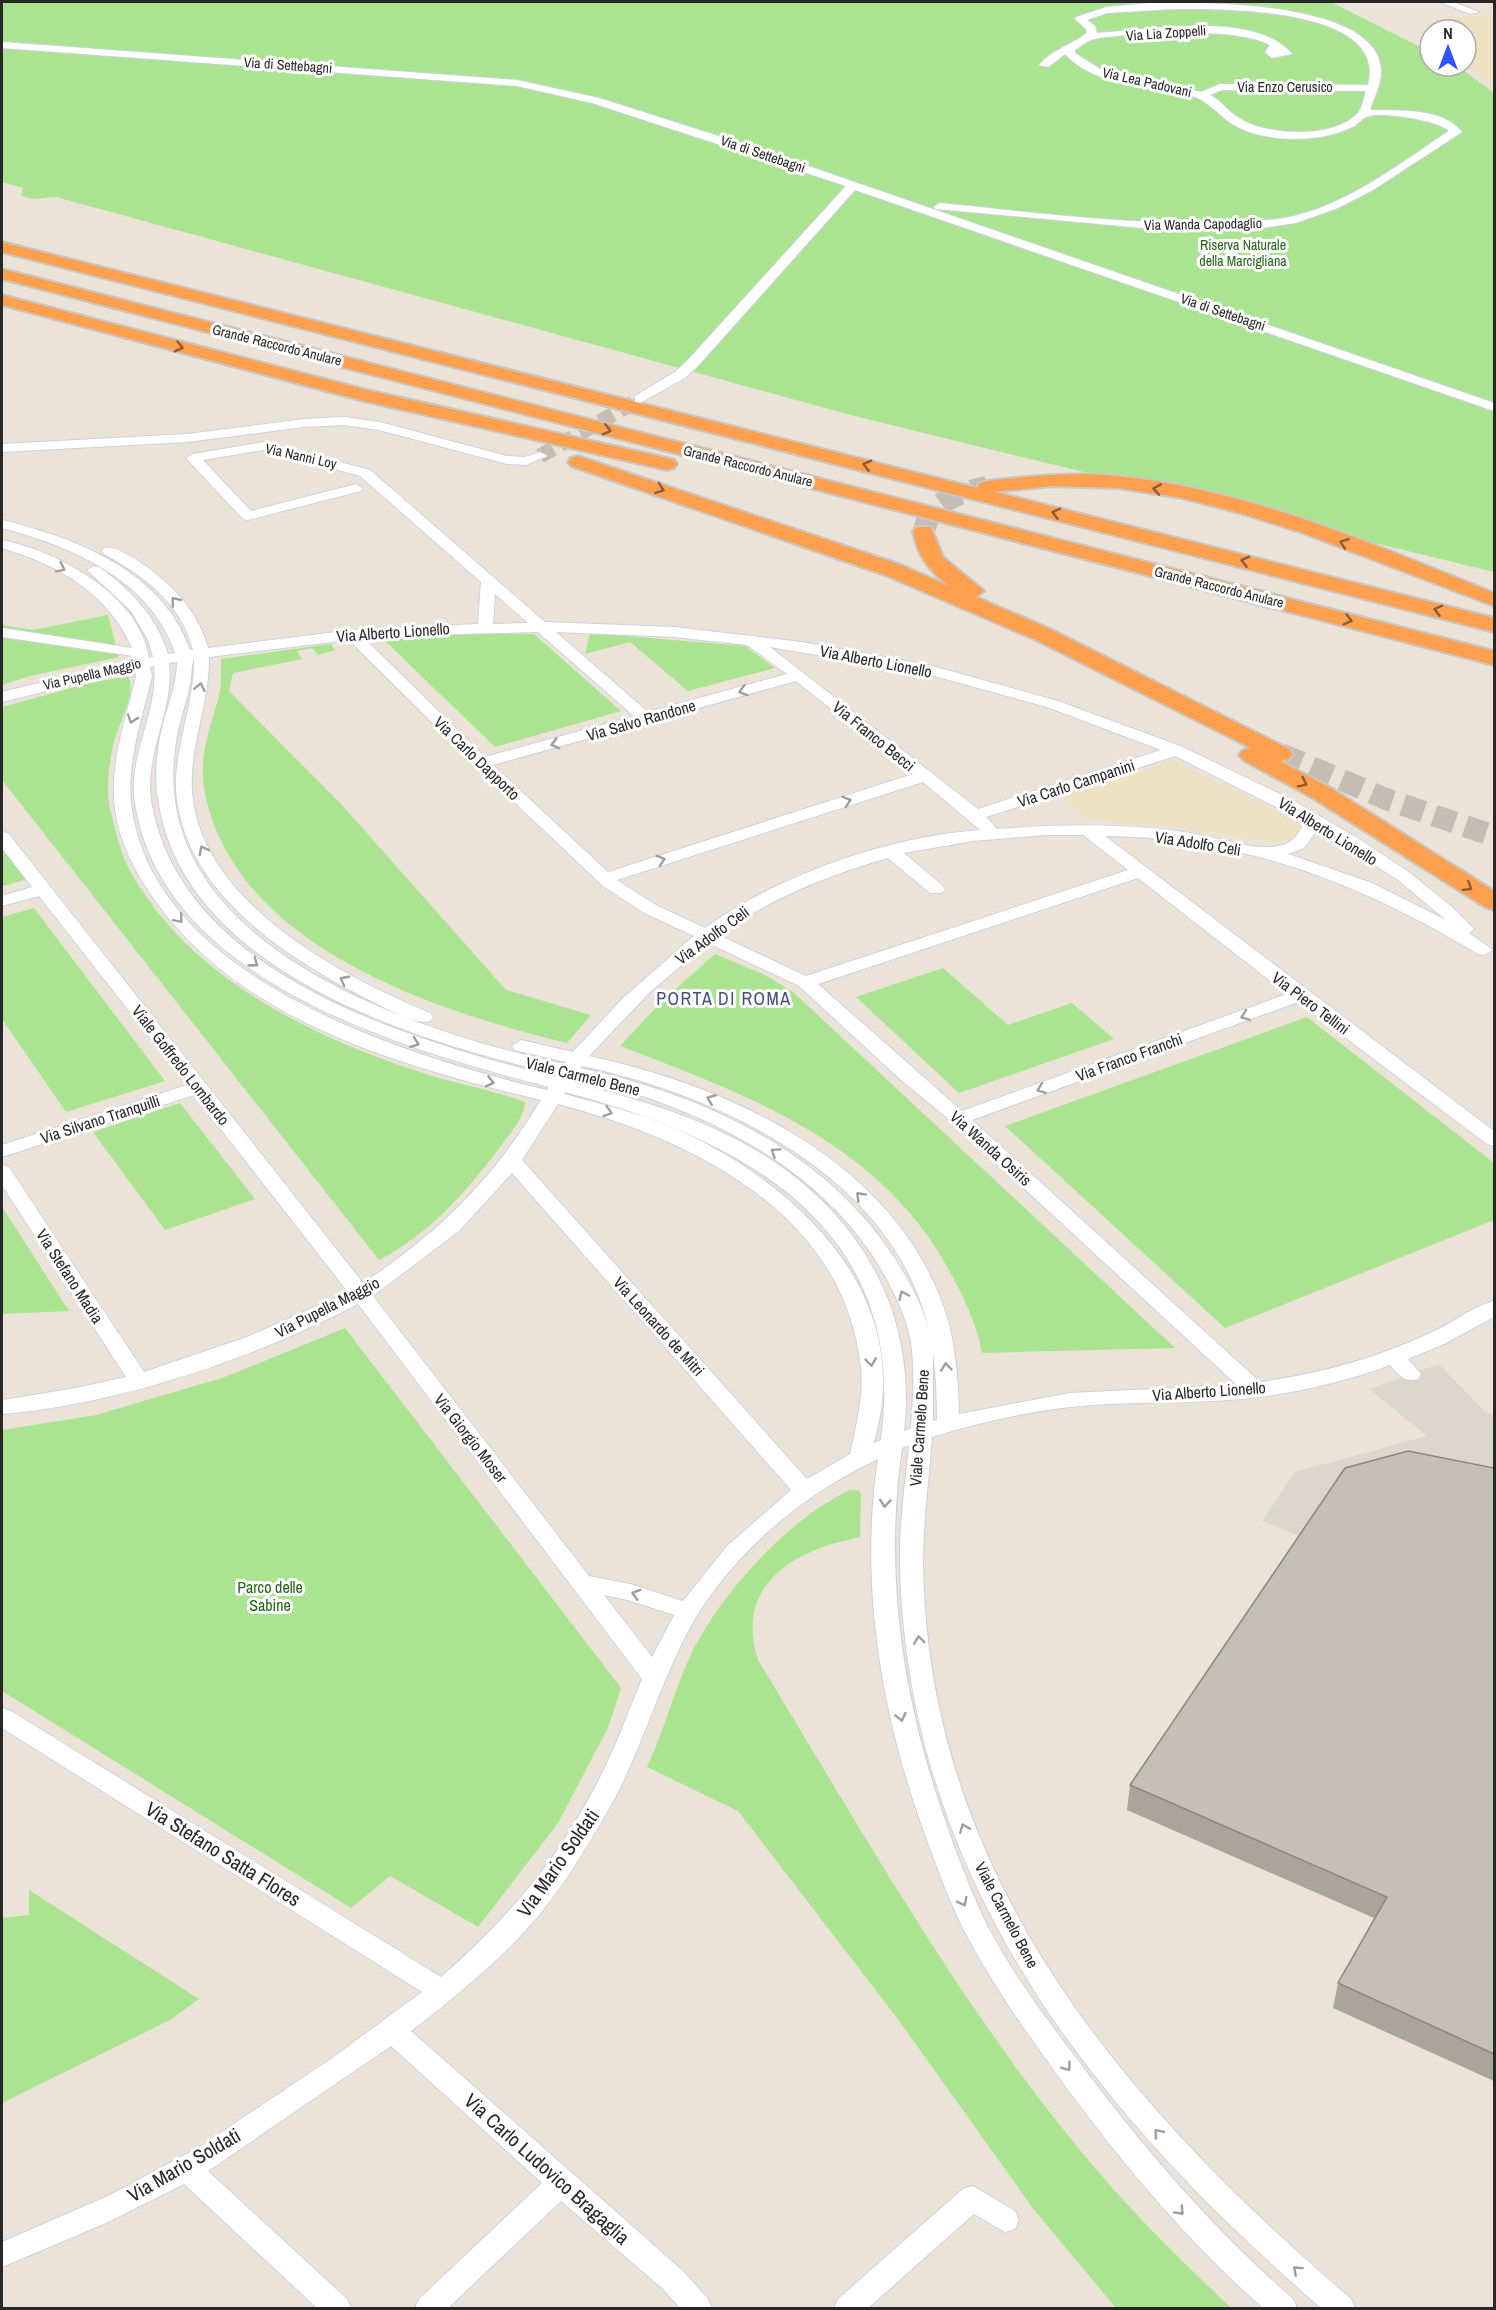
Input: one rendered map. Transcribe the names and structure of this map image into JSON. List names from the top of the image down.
{
  "streets": {
    "highway": ["Grande Raccordo Anulare"],
    "street": [
      "Via Lia Zoppelli",
      "Via di Settebagni",
      "Via Lea Padovani",
      "Via Enzo Cerusico",
      "Via Wanda Capodaglio",
      "Via Nanni Loy",
      "Via Alberto Lionello",
      "Via Pupella Maggio",
      "Via Salvo Randone",
      "Via Franco Becci",
      "Via Carlo Dapporto",
      "Via Carlo Campanini",
      "Via Adolfo Celi",
      "Via Piero Tellini",
      "Via Franco Franchi",
      "Viale Goffredo Lombardo",
      "Viale Carmelo Bene",
      "Via Silvano Tranquilli",
      "Via Wanda Osiris",
      "Via Stefano Madia",
      "Via Leonardo de Mitri",
      "Via Giorgio Moser",
      "Via Stefano Satta Flores",
      "Via Mario Soldati",
      "Via Carlo Ludovico Bragaglia"
    ]
  },
  "crossings": [
    ["Via di Settebagni", "Via Wanda Capodaglio"],
    ["Via Lea Padovani", "Via Enzo Cerusico"],
    ["Via Lea Padovani", "Via Wanda Capodaglio"],
    ["Via Nanni Loy", "Via Alberto Lionello"],
    ["Via Nanni Loy", "Via Salvo Randone"],
    ["Via Alberto Lionello", "Via Pupella Maggio"],
    ["Via Alberto Lionello", "Via Franco Becci"],
    ["Via Alberto Lionello", "Via Carlo Dapporto"],
    ["Via Alberto Lionello", "Via Carlo Campanini"],
    ["Via Alberto Lionello", "Via Adolfo Celi"],
    ["Via Alberto Lionello", "Viale Carmelo Bene"],
    ["Via Alberto Lionello", "Via Wanda Osiris"],
    ["Via Alberto Lionello", "Via Mario Soldati"],
    ["Via Pupella Maggio", "Via Adolfo Celi"],
    ["Via Pupella Maggio", "Viale Goffredo Lombardo"],
    ["Via Pupella Maggio", "Viale Carmelo Bene"],
    ["Via Pupella Maggio", "Via Stefano Madia"],
    ["Via Pupella Maggio", "Via Leonardo de Mitri"],
    ["Via Pupella Maggio", "Via Giorgio Moser"],
    ["Via Salvo Randone", "Via Franco Becci"],
    ["Via Salvo Randone", "Via Carlo Dapporto"],
    ["Via Franco Becci", "Via Carlo Campanini"],
    ["Via Franco Becci", "Via Adolfo Celi"],
    ["Via Carlo Dapporto", "Via Adolfo Celi"],
    ["Via Carlo Dapporto", "Via Wanda Osiris"],
    ["Via Adolfo Celi", "Via Piero Tellini"],
    ["Via Adolfo Celi", "Viale Carmelo Bene"],
    ["Via Adolfo Celi", "Via Wanda Osiris"],
    ["Via Piero Tellini", "Via Franco Franchi"],
    ["Via Franco Franchi", "Via Wanda Osiris"],
    ["Viale Goffredo Lombardo", "Via Silvano Tranquilli"],
    ["Viale Goffredo Lombardo", "Via Giorgio Moser"],
    ["Viale Carmelo Bene", "Via Mario Soldati"],
    ["Via Leonardo de Mitri", "Via Mario Soldati"],
    ["Via Giorgio Moser", "Via Mario Soldati"],
    ["Via Stefano Satta Flores", "Via Mario Soldati"],
    ["Via Mario Soldati", "Via Carlo Ludovico Bragaglia"]
  ],
  "one_way": ["Via Franco Franchi"],
  "districts": ["PORTA DI ROMA"],
  "parks": ["Riserva Naturale della Marcigliana", "Parco delle Sabine"],
  "north": "top"
}
